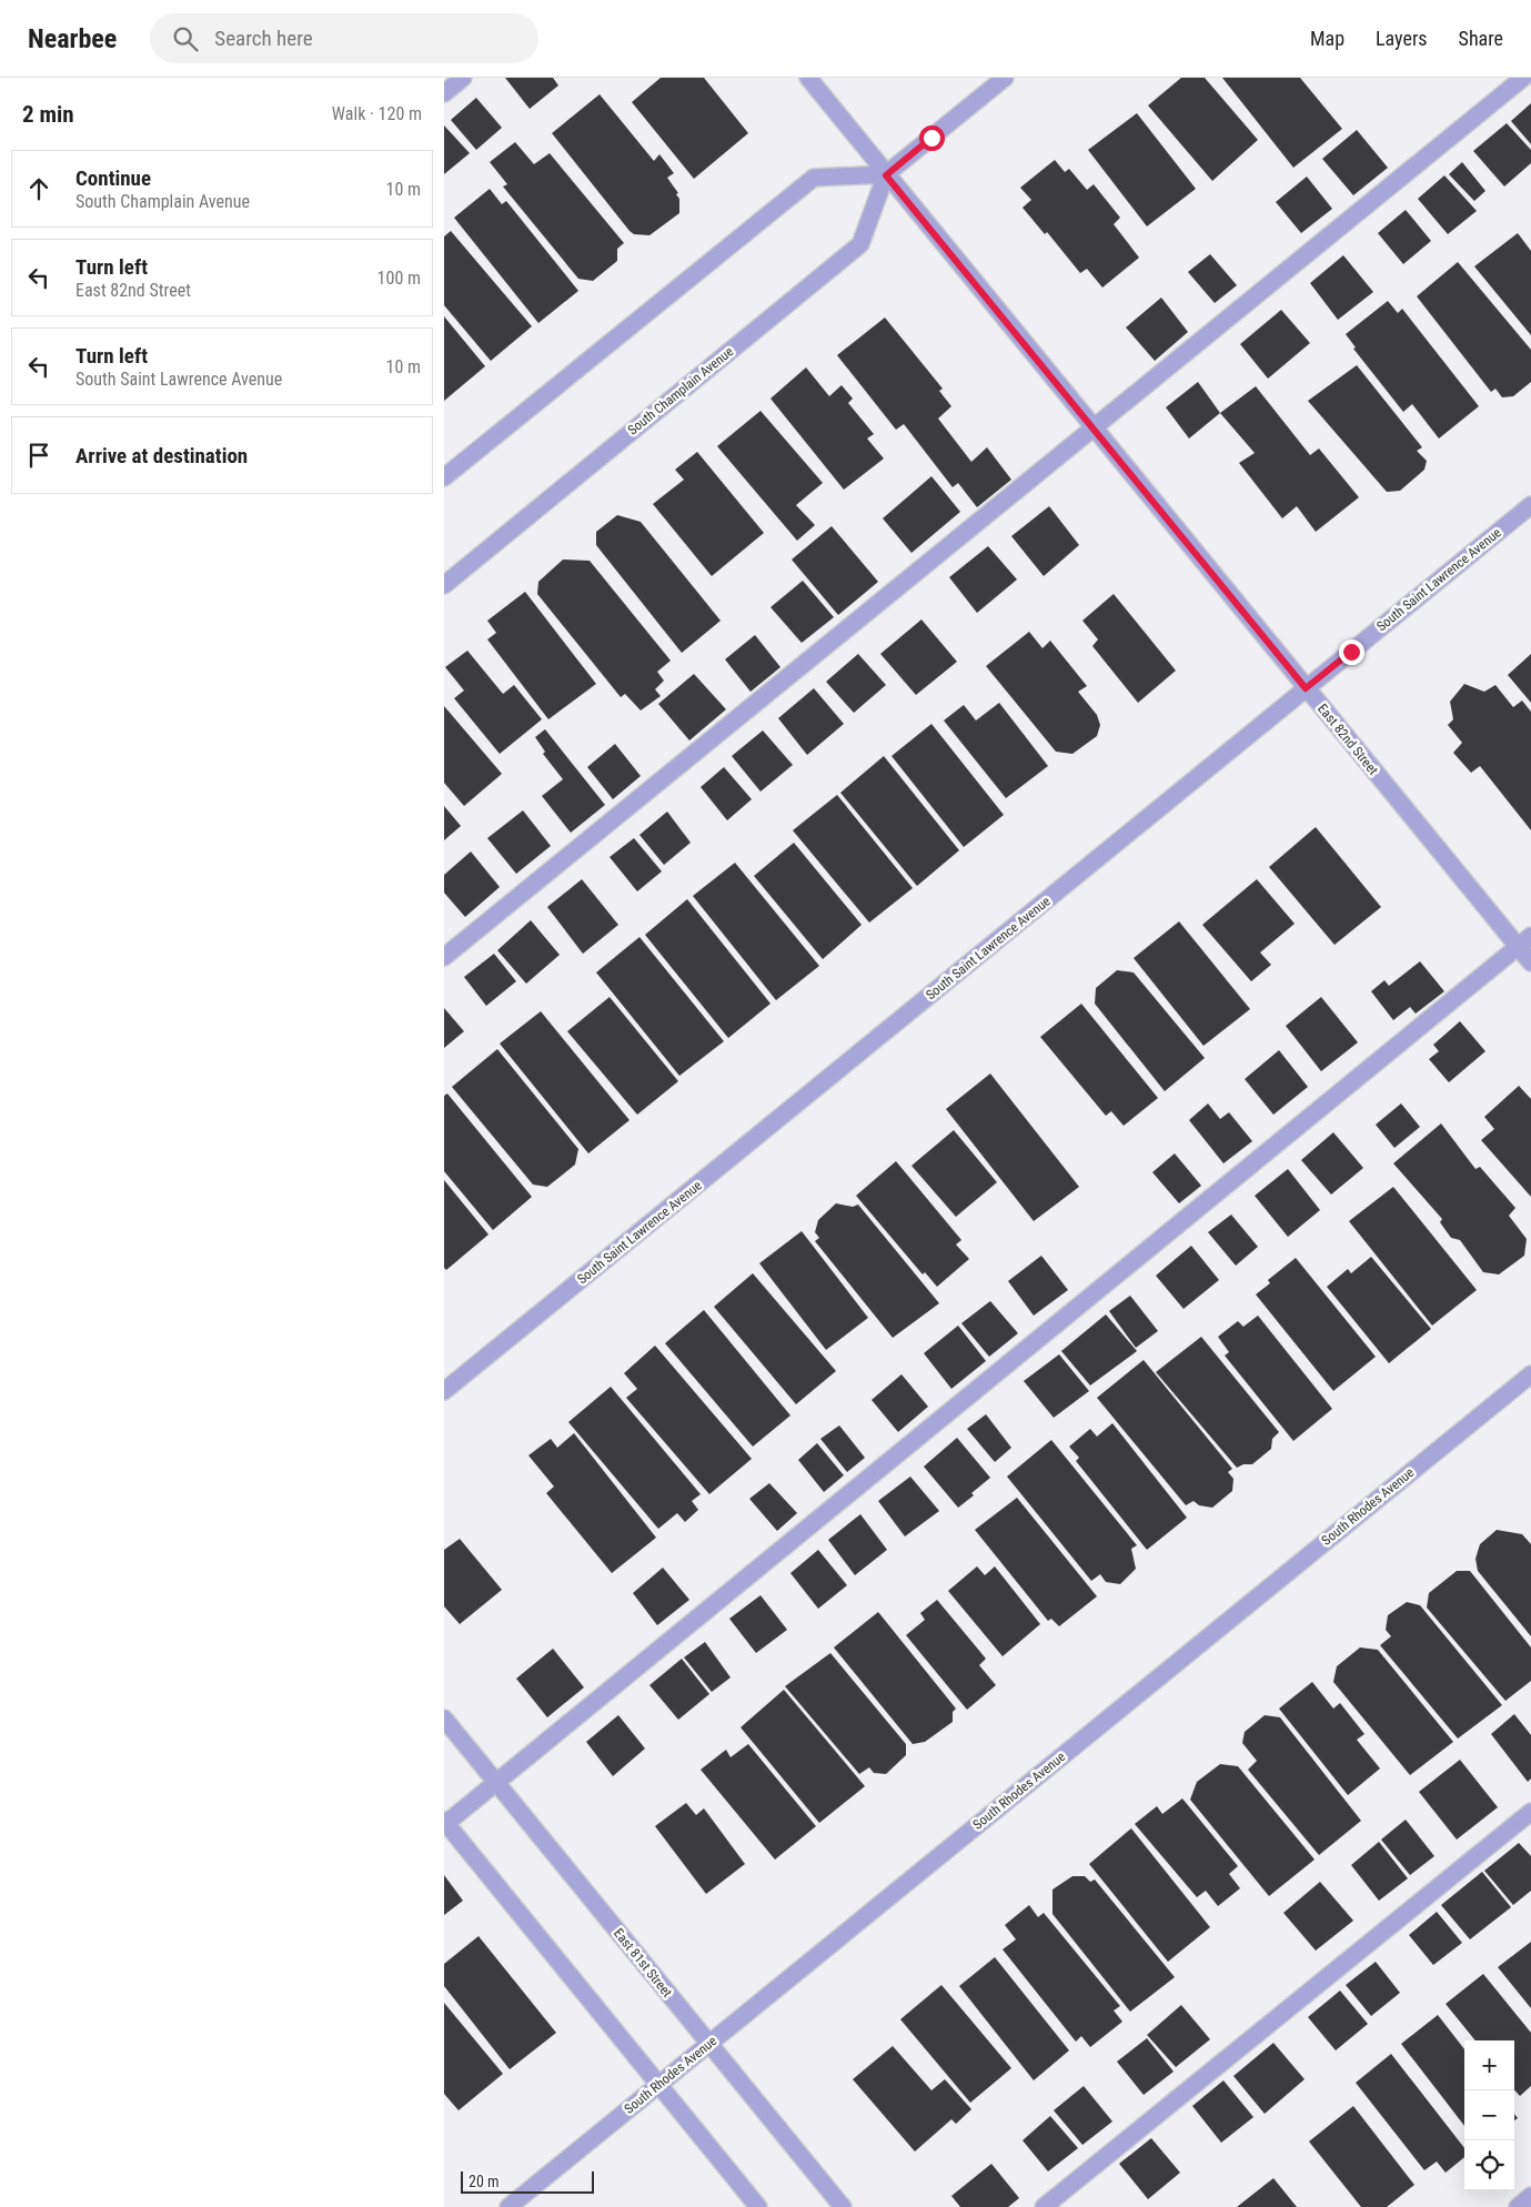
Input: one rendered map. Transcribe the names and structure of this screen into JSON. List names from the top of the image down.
{
  "streets": {
    "street": [
      "South Champlain Avenue",
      "South Saint Lawrence Avenue",
      "East 82nd Street",
      "South Rhodes Avenue",
      "East 81st Street"
    ]
  },
  "crossings": [
    ["South Champlain Avenue", "East 82nd Street"],
    ["South Saint Lawrence Avenue", "East 82nd Street"],
    ["South Rhodes Avenue", "East 81st Street"]
  ],
  "scale_bar": "20 m",
  "page": {
    "header": "Nearbee",
    "search": "Search here",
    "nav": ["Map", "Layers", "Share"],
    "heading": ["2 min", "Walk · 120 m"],
    "list": [
      ["Continue", "South Champlain Avenue", "10 m"],
      ["Turn left", "East 82nd Street", "100 m"],
      ["Turn left", "South Saint Lawrence Avenue", "10 m"],
      "Arrive at destination"
    ],
    "map_buttons": ["+", "−"],
    "scale": "20 m"
  }
}
